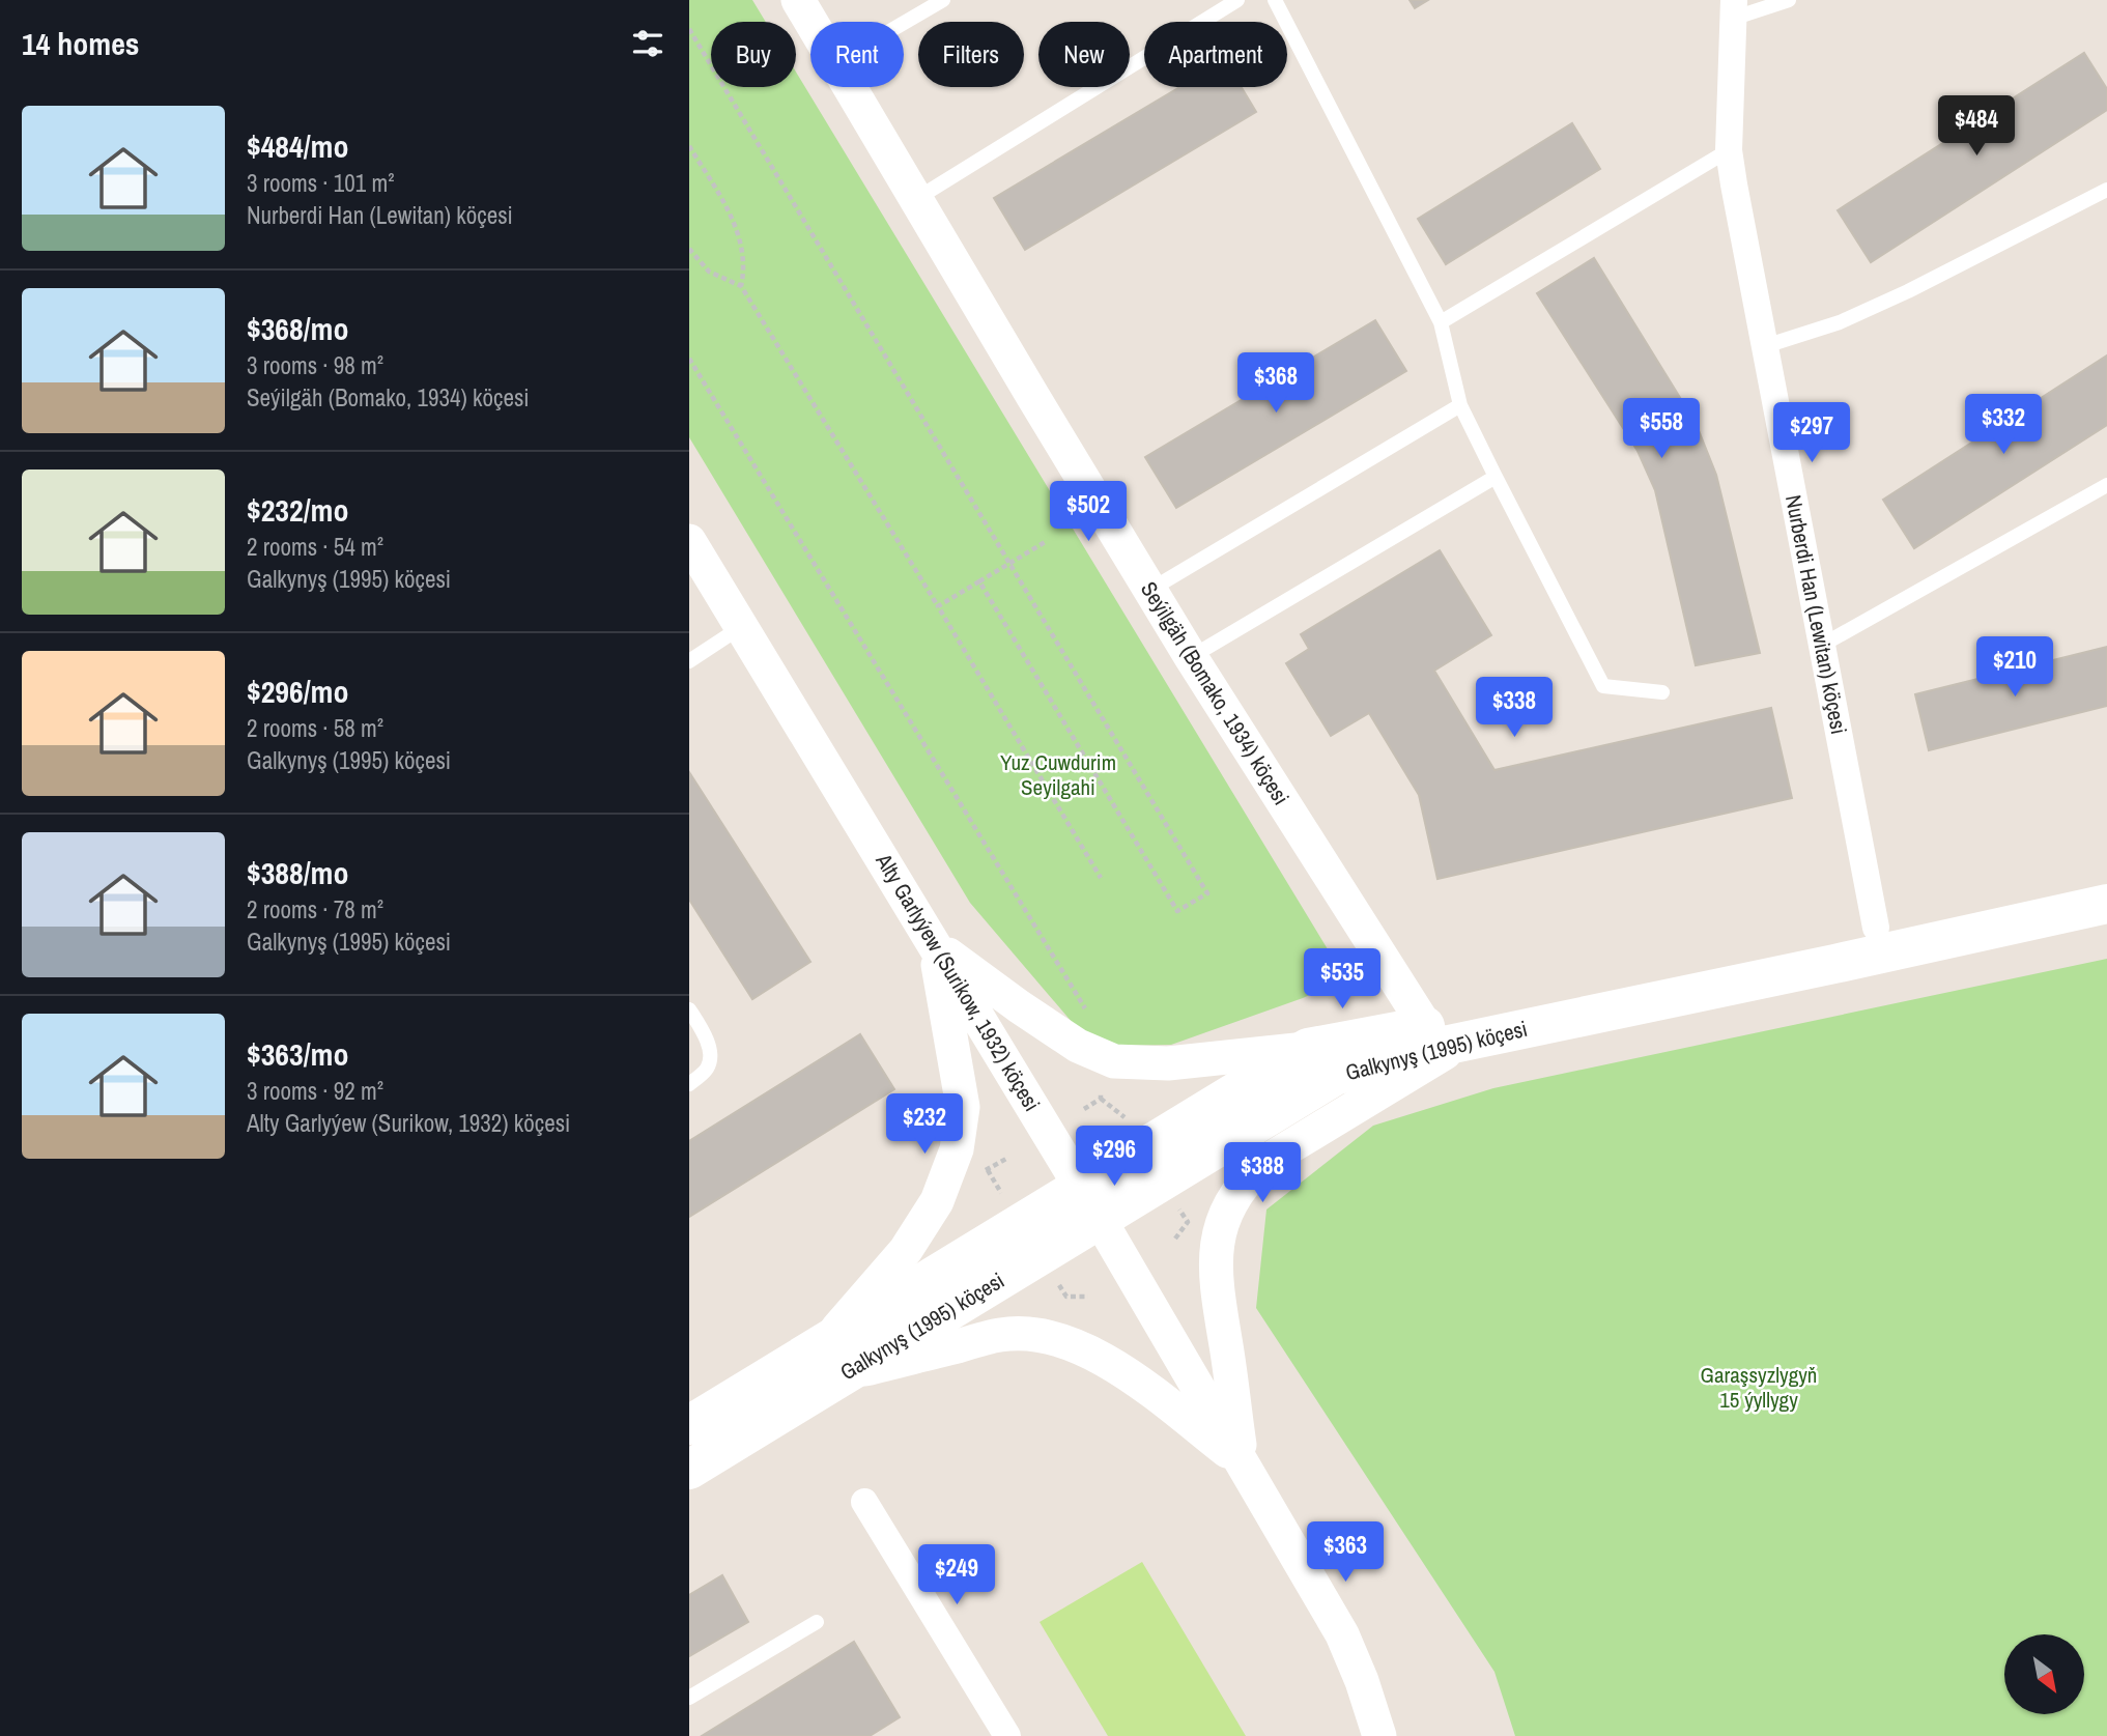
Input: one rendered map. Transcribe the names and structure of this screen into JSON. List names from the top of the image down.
{
  "streets": {
    "main road": ["Galkynyş (1995) köçesi"],
    "street": ["Nurberdi Han (Lewitan) köçesi", "Seýilgäh (Bomako, 1934) köçesi", "Alty Garlyýew (Surikow, 1932) köçesi"]
  },
  "crossings": [
    ["Nurberdi Han (Lewitan) köçesi", "Galkynyş (1995) köçesi"],
    ["Seýilgäh (Bomako, 1934) köçesi", "Galkynyş (1995) köçesi"],
    ["Alty Garlyýew (Surikow, 1932) köçesi", "Galkynyş (1995) köçesi"]
  ],
  "parks": ["Yuz Cuwdurim Seyilgahi", "Garaşsyzlygyň 15 ýyllygy"],
  "north": "bottom right",
  "page": {
    "heading": "14 homes",
    "chip": [
      "Buy",
      "Rent",
      "Filters",
      "New",
      "Apartment"
    ],
    "list": [
      {
        "name": "$484/mo",
        "note": "3 rooms · 101 m² · Nurberdi Han (Lewitan) köçesi"
      },
      {
        "name": "$368/mo",
        "note": "3 rooms · 98 m² · Seýilgäh (Bomako, 1934) köçesi"
      },
      {
        "name": "$232/mo",
        "note": "2 rooms · 54 m² · Galkynyş (1995) köçesi"
      },
      {
        "name": "$296/mo",
        "note": "2 rooms · 58 m² · Galkynyş (1995) köçesi"
      },
      {
        "name": "$388/mo",
        "note": "2 rooms · 78 m² · Galkynyş (1995) köçesi"
      },
      {
        "name": "$363/mo",
        "note": "3 rooms · 92 m² · Alty Garlyýew (Surikow, 1932) köçesi"
      }
    ],
    "price": [
      "$484",
      "$368",
      "$332",
      "$558",
      "$297",
      "$502",
      "$210",
      "$338",
      "$535",
      "$232",
      "$296",
      "$388",
      "$363",
      "$249"
    ]
  }
}
